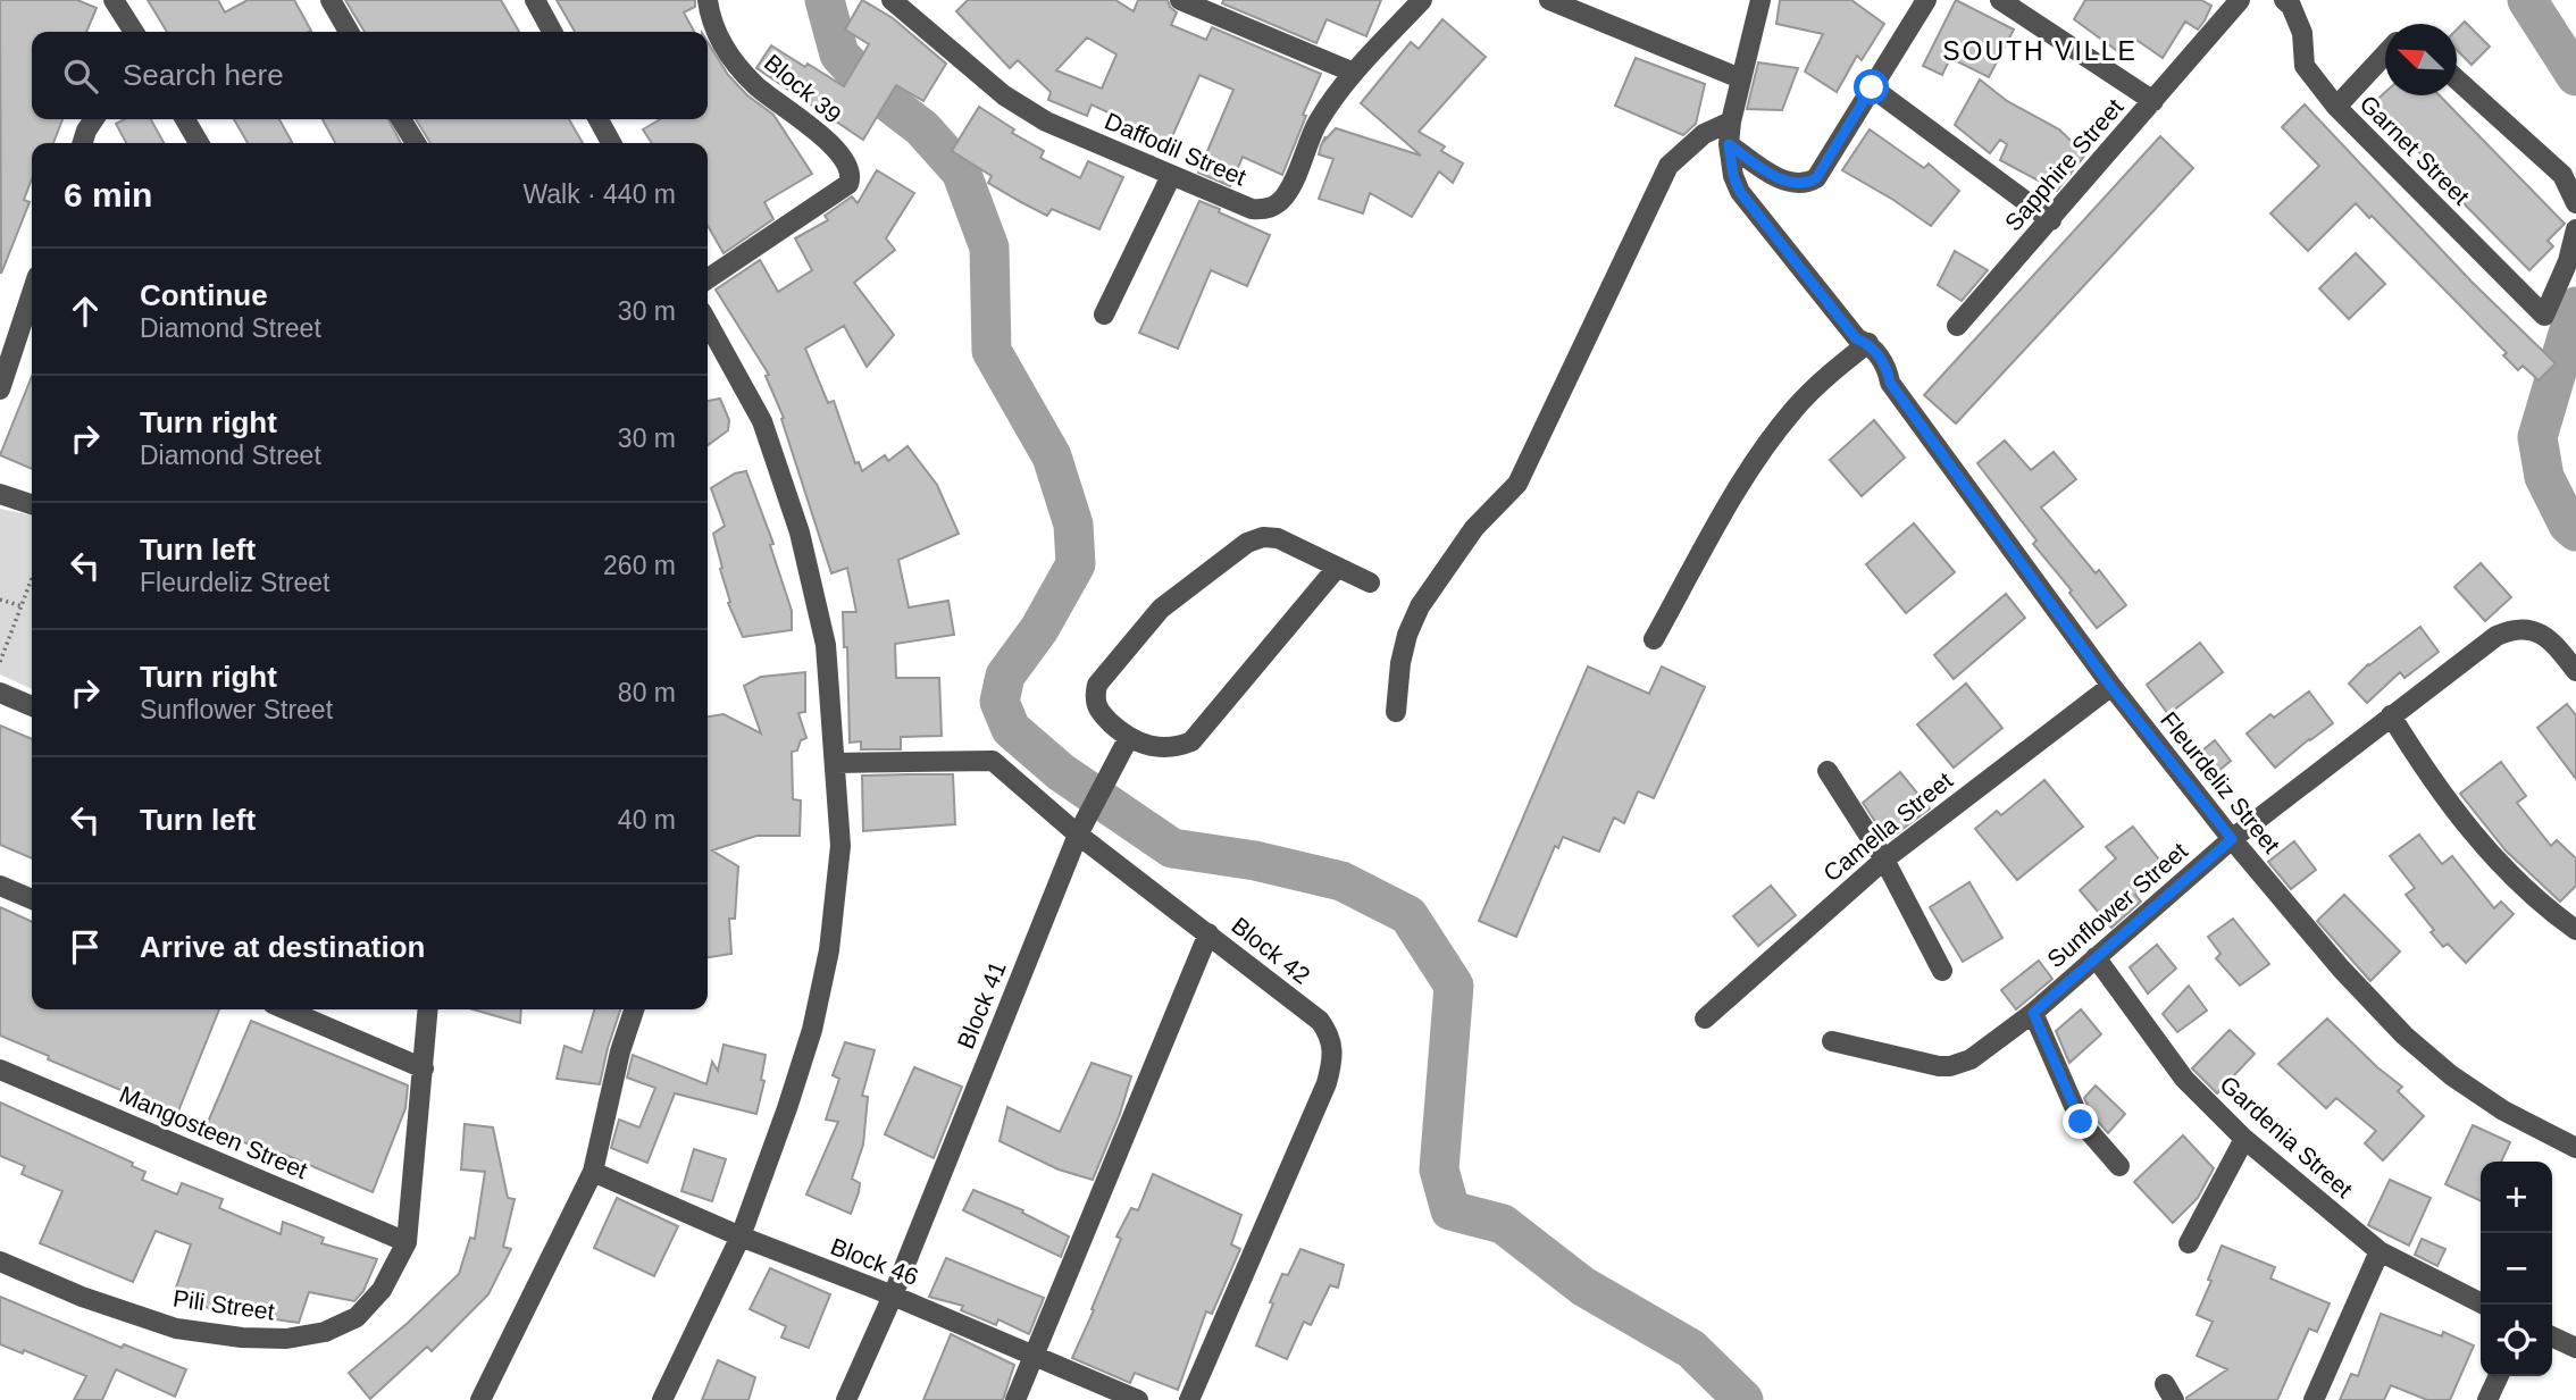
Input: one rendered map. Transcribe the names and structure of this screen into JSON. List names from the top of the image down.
{
  "streets": {
    "street": [
      "Block 39",
      "Daffodil Street",
      "Garnet Street",
      "Sapphire Street",
      "Fleurdeliz Street",
      "Camella Street",
      "Sunflower Street",
      "Block 42",
      "Block 41",
      "Mangosteen Street",
      "Gardenia Street",
      "Block 46",
      "Pili Street"
    ]
  },
  "crossings": [
    ["Fleurdeliz Street", "Camella Street"],
    ["Fleurdeliz Street", "Sunflower Street"],
    ["Sunflower Street", "Gardenia Street"],
    ["Block 42", "Block 41"],
    ["Block 41", "Block 46"],
    ["Mangosteen Street", "Pili Street"]
  ],
  "districts": ["SOUTH VILLE"],
  "north": "top left",
  "page": {
    "search": "Search here",
    "heading": ["6 min", "Walk · 440 m"],
    "list": [
      ["Continue", "Diamond Street", "30 m"],
      ["Turn right", "Diamond Street", "30 m"],
      ["Turn left", "Fleurdeliz Street", "260 m"],
      ["Turn right", "Sunflower Street", "80 m"],
      ["Turn left", "40 m"],
      "Arrive at destination"
    ],
    "map_buttons": ["+", "−"]
  }
}
